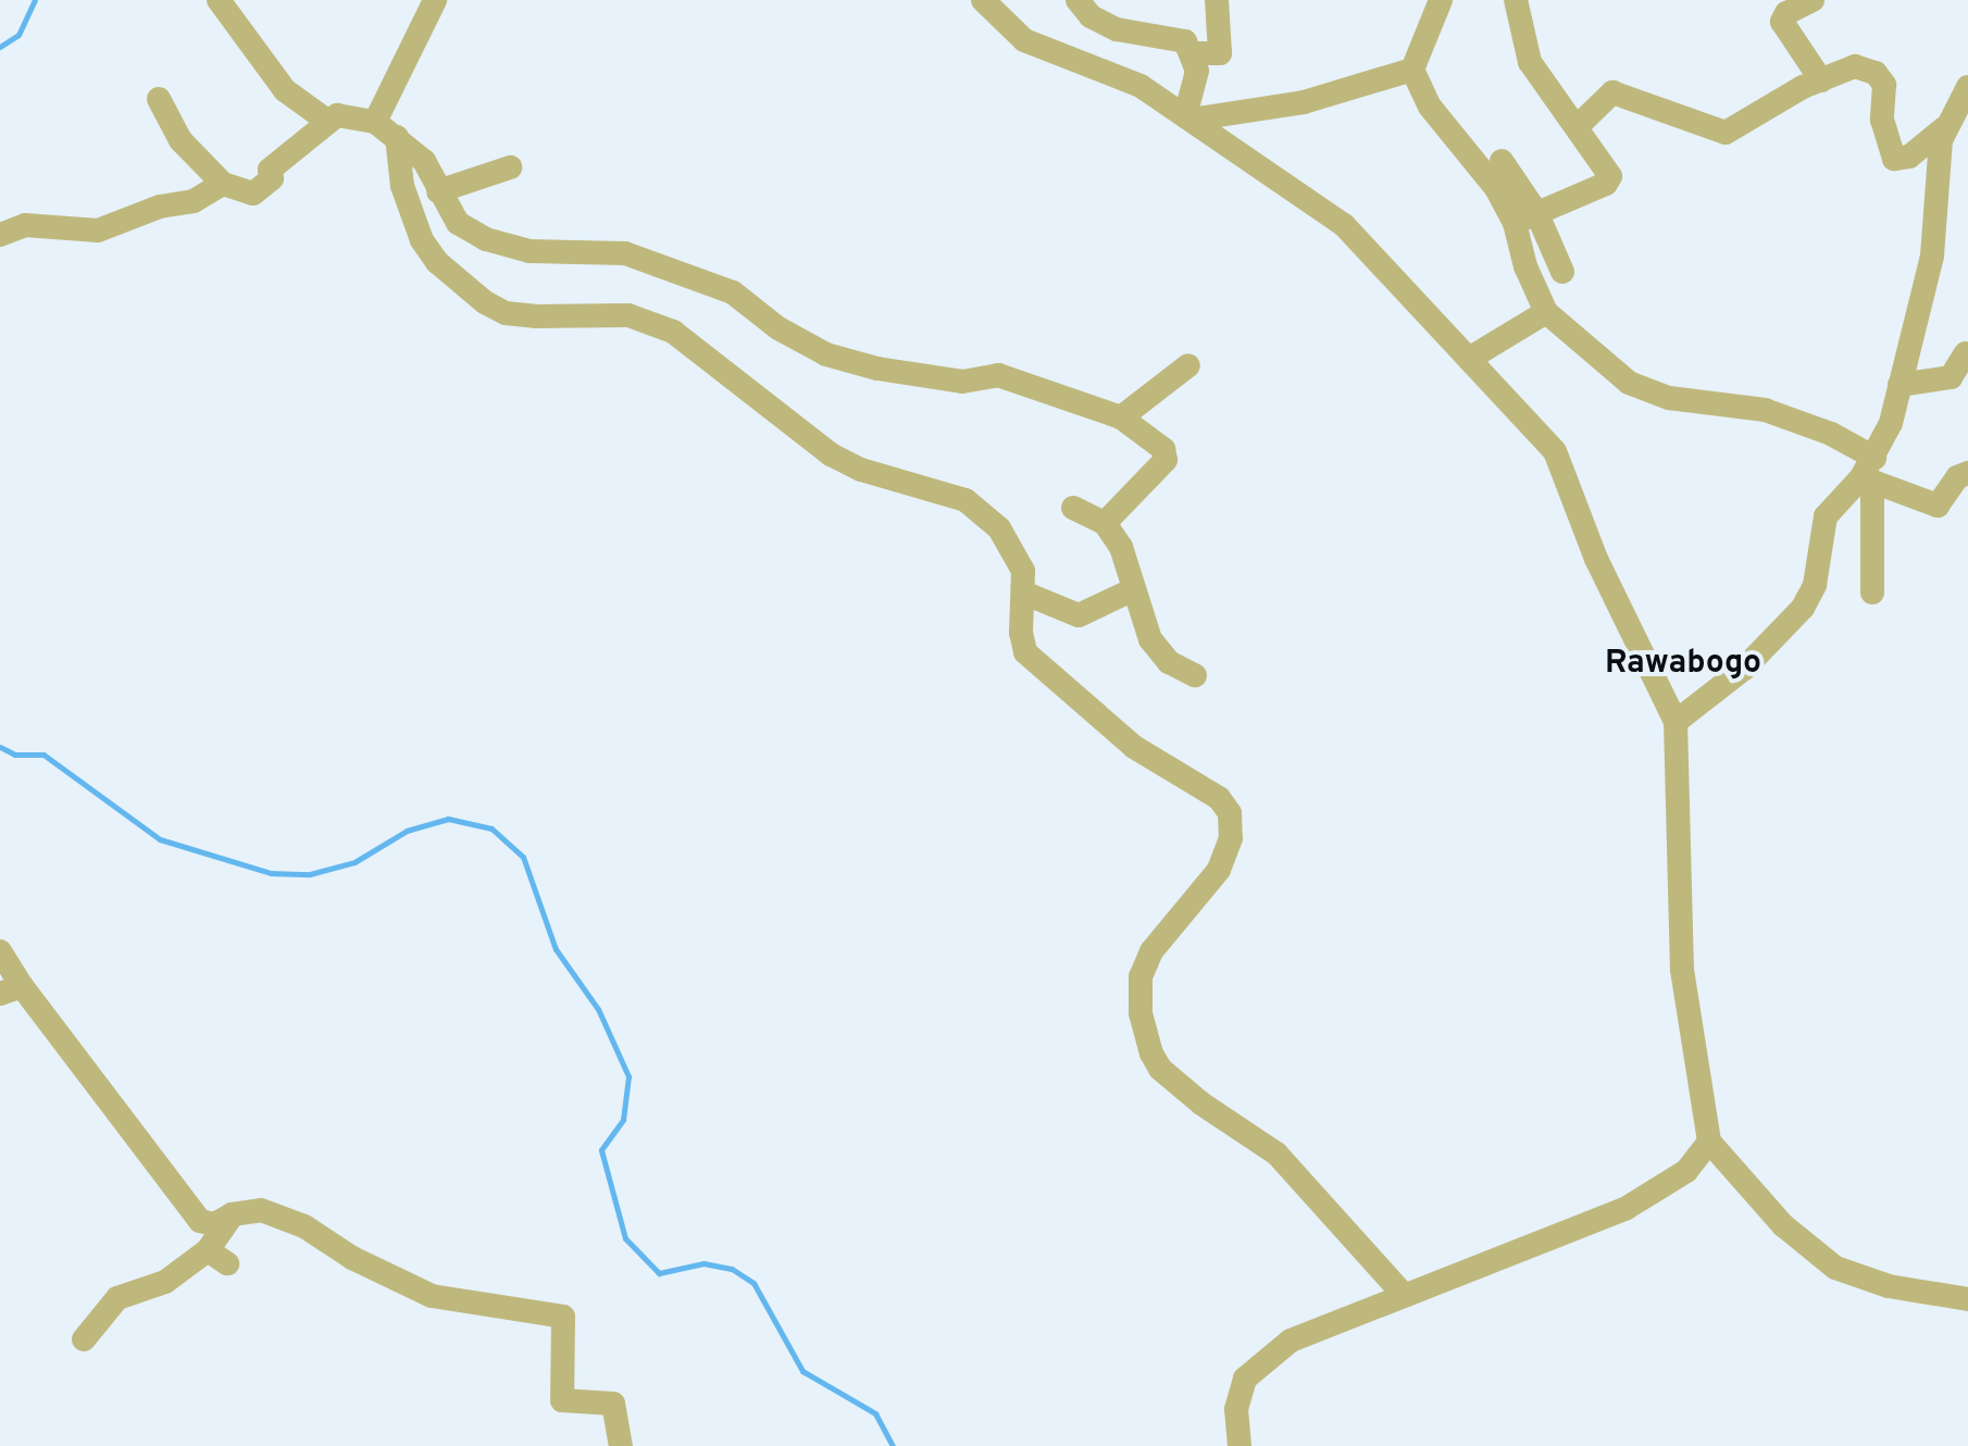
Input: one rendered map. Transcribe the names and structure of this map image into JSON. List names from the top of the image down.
{
  "districts": ["Rawabogo"]
}
